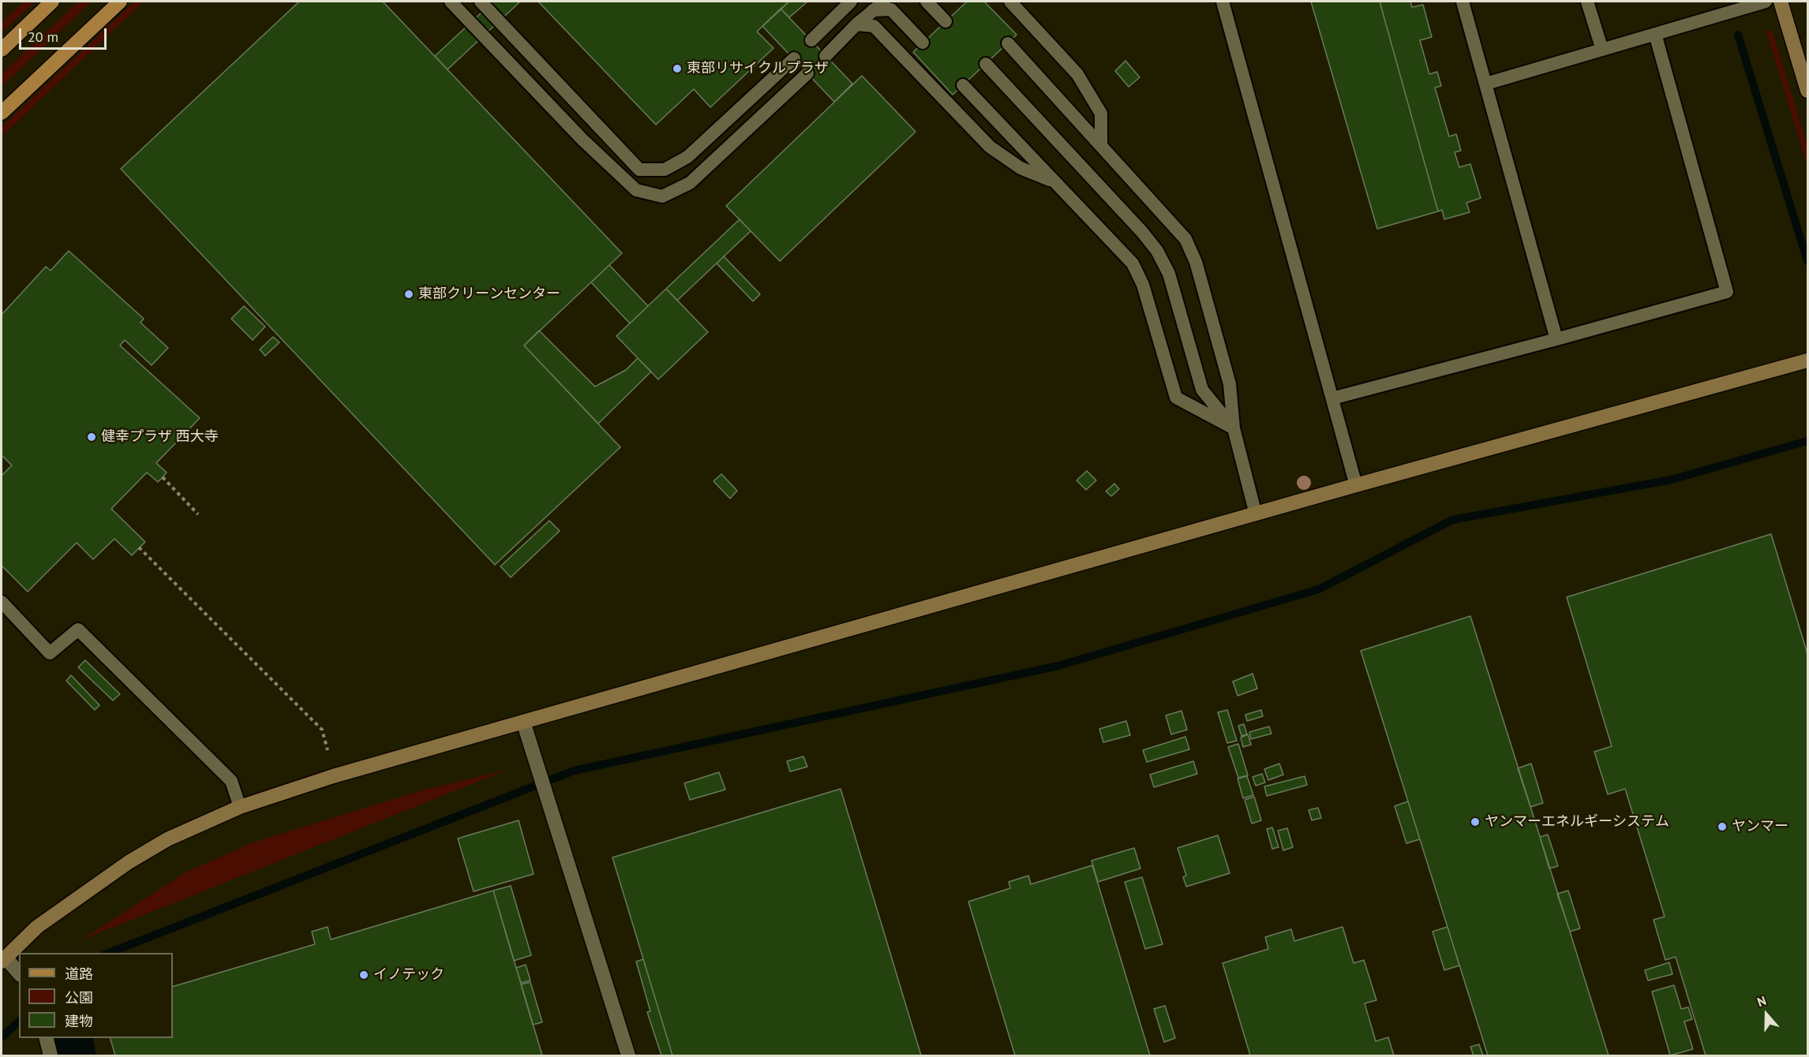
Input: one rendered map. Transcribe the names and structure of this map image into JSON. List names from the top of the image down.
{
  "places": [
    "東部リサイクルプラザ",
    "東部クリーンセンター",
    "健幸プラザ 西大寺",
    "ヤンマーエネルギーシステム",
    "ヤンマー",
    "イノテック"
  ],
  "legend": ["道路", "公園", "建物"],
  "scale_bar": "20 m",
  "north": "top"
}
